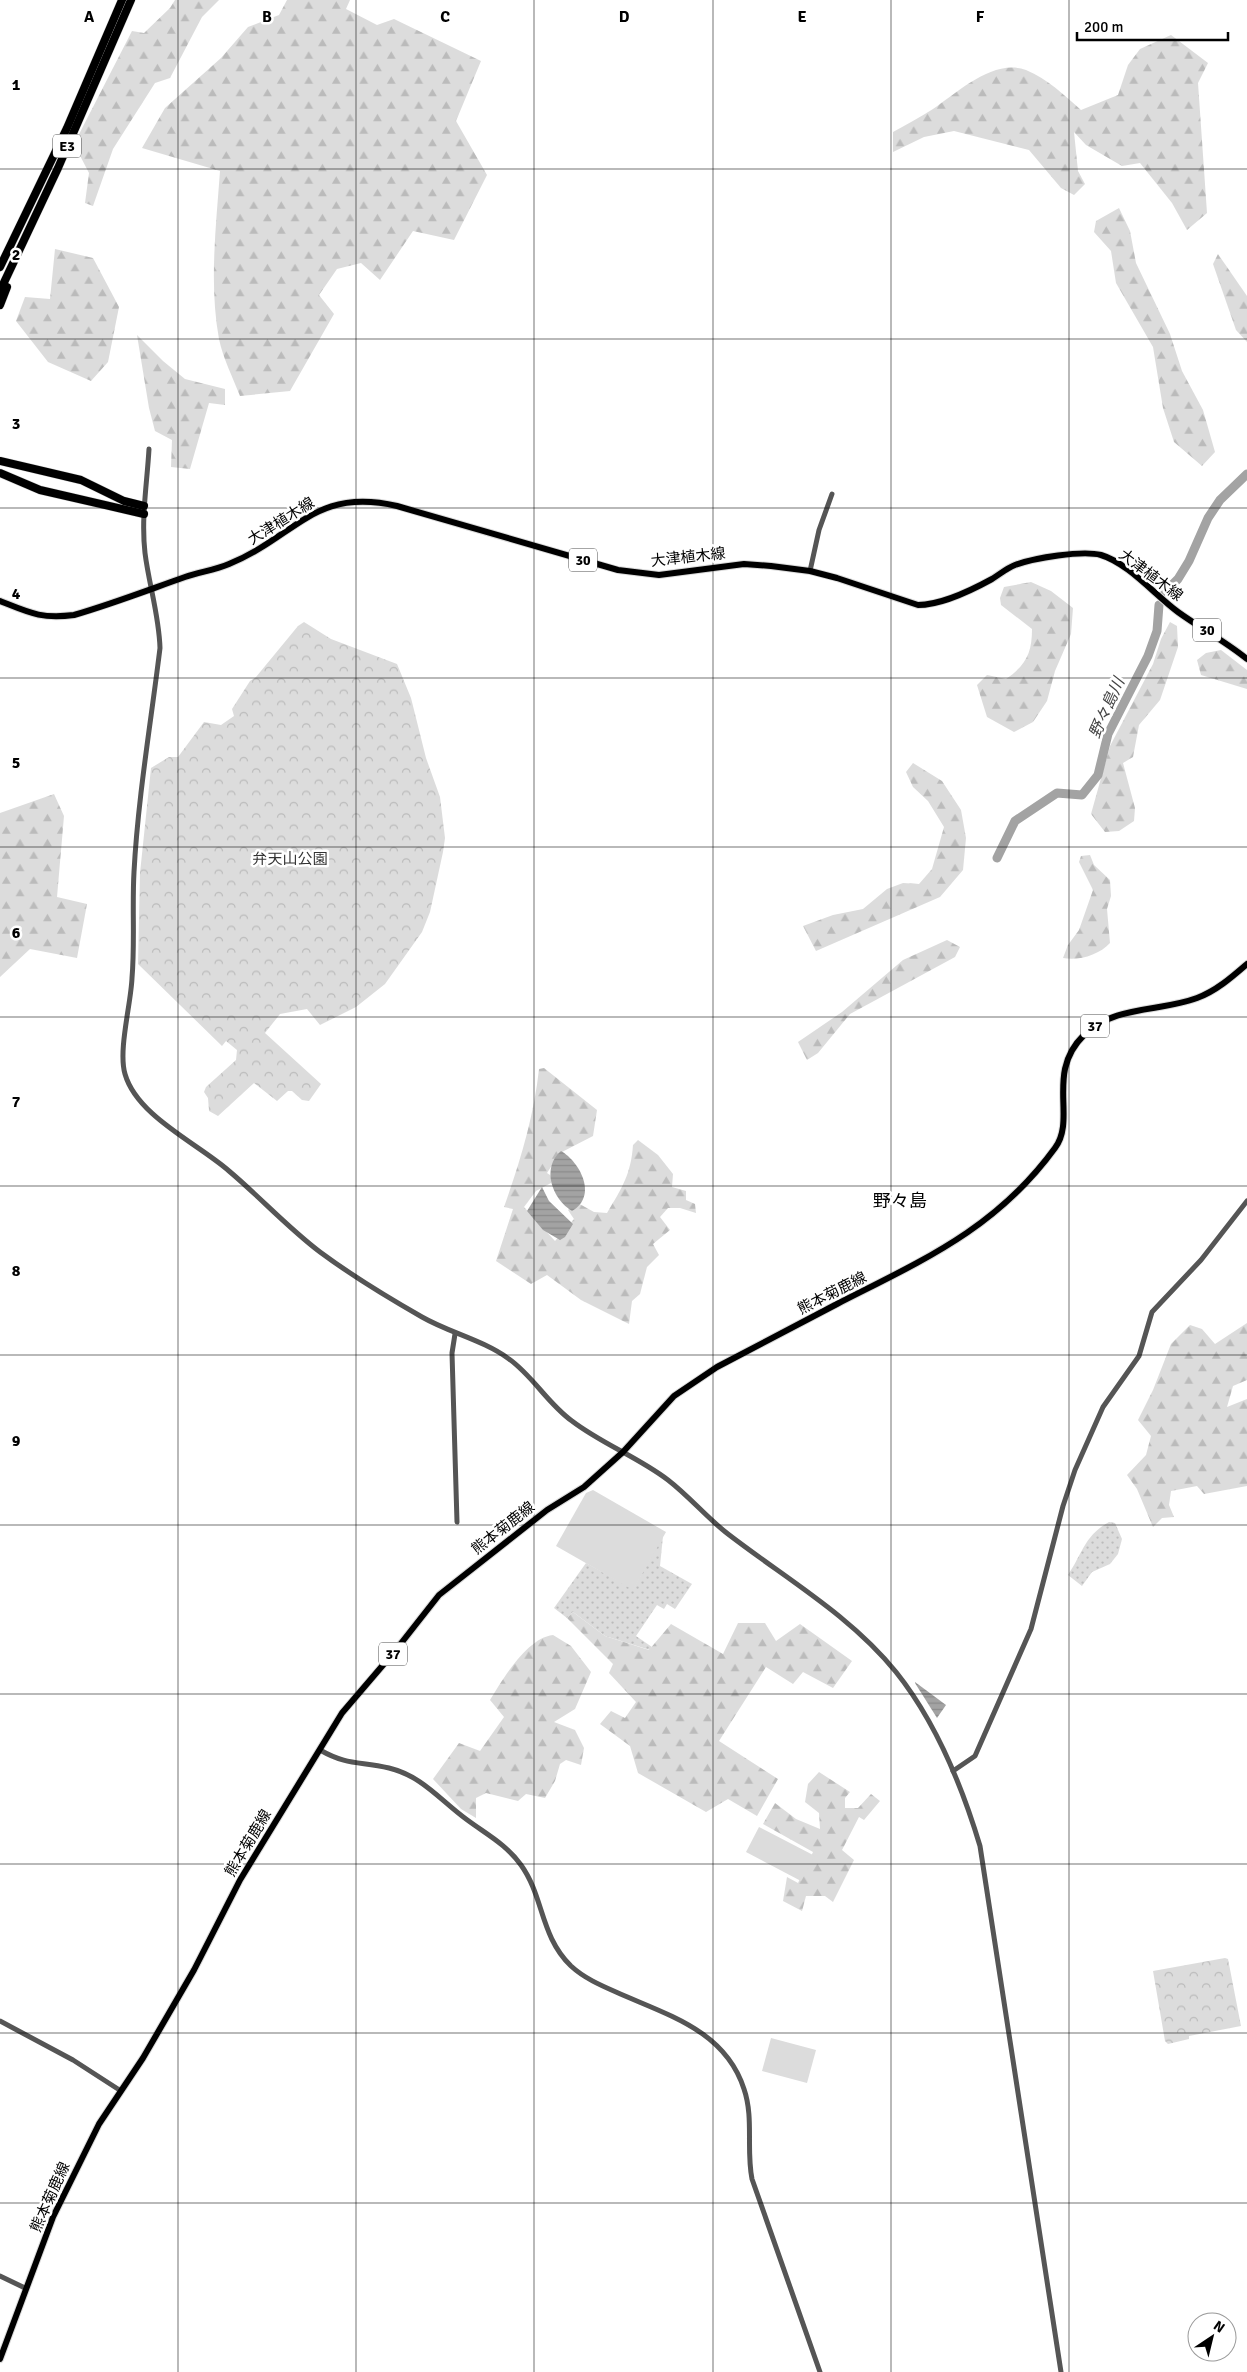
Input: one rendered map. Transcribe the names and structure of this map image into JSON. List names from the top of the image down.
{
  "streets": {
    "highway": ["E3"],
    "main road": [
      "大津植木線",
      "30",
      "37",
      "熊本菊鹿線"
    ]
  },
  "districts": ["野々島"],
  "water": ["野々島川"],
  "parks": ["弁天山公園"],
  "scale_bar": "200 m",
  "north": "top right",
  "grid": {
    "columns": [
      "A",
      "B",
      "C",
      "D",
      "E",
      "F"
    ],
    "rows": [
      "1",
      "2",
      "3",
      "4",
      "5",
      "6",
      "7",
      "8",
      "9"
    ]
  }
}
